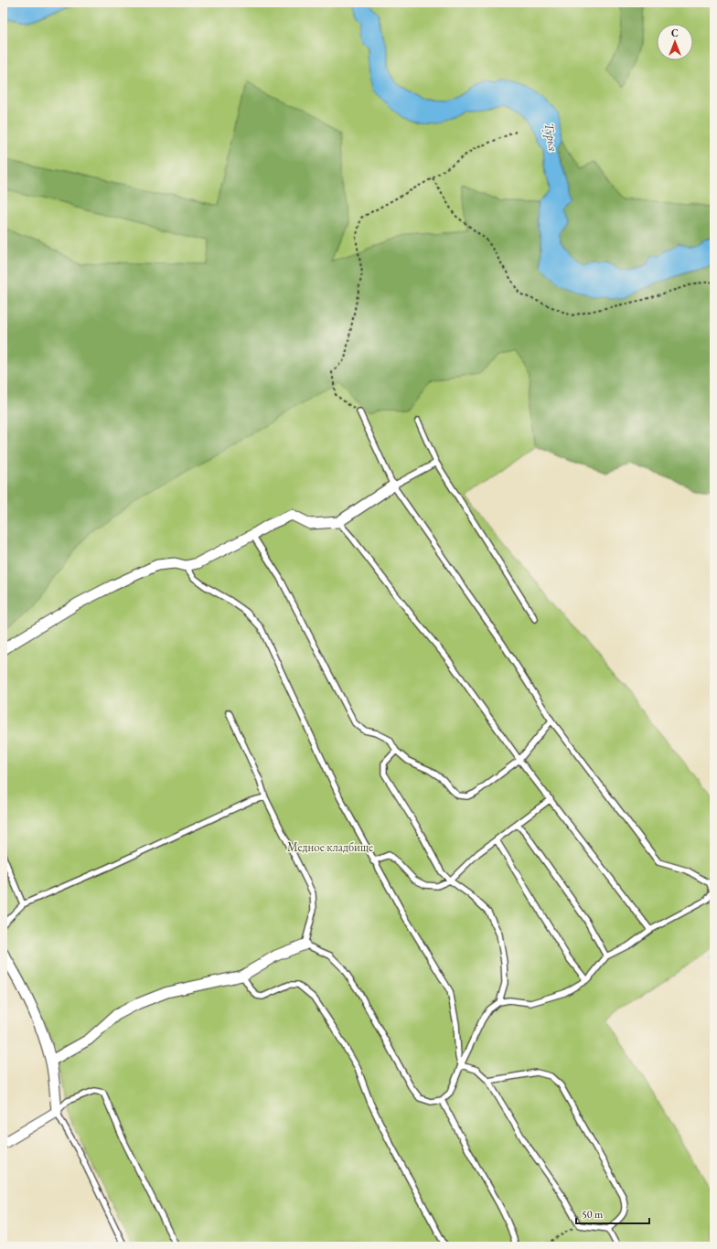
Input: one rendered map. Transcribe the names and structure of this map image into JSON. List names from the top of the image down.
{
  "water": ["Турья"],
  "parks": ["Медное кладбище"],
  "scale_bar": "50 m",
  "north": "top"
}
